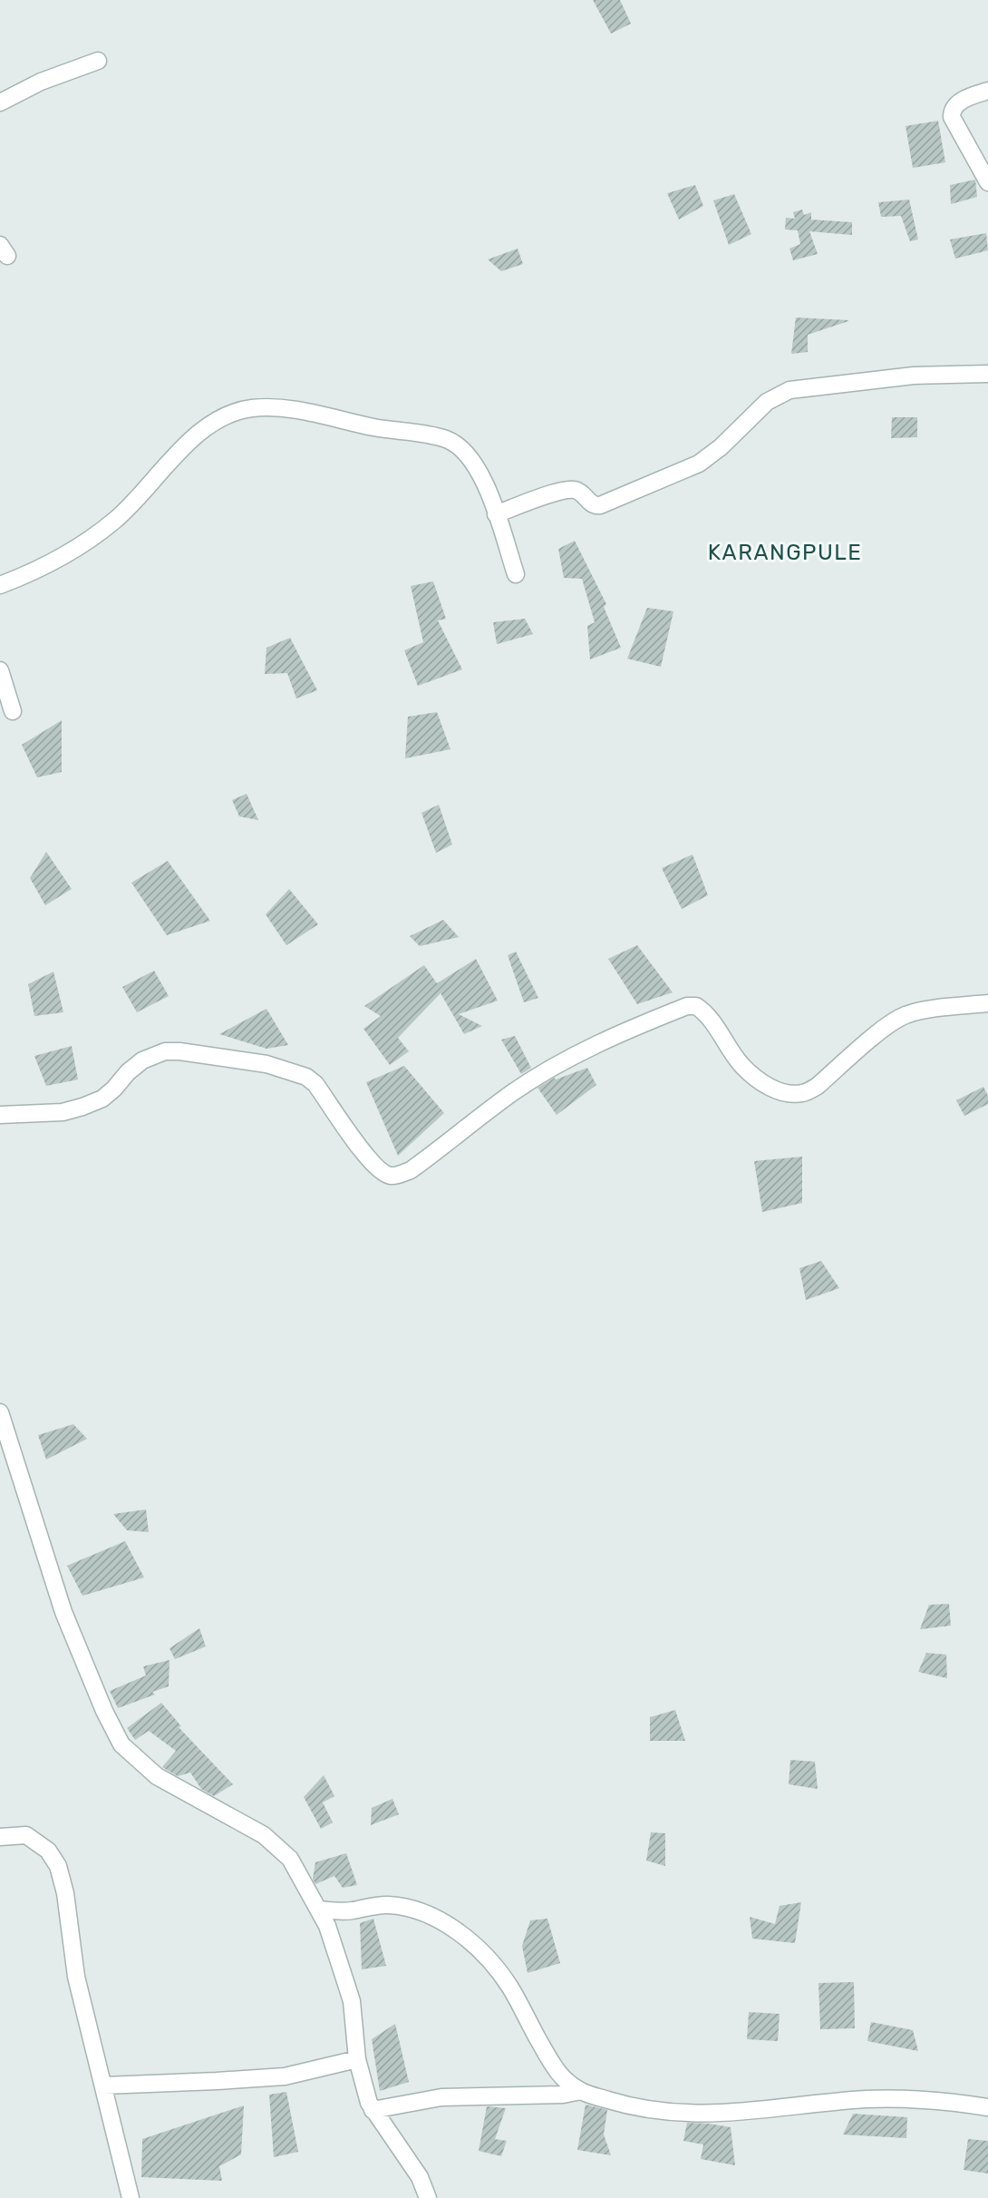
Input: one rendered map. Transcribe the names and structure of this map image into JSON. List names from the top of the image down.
{
  "districts": ["KARANGPULE"]
}
